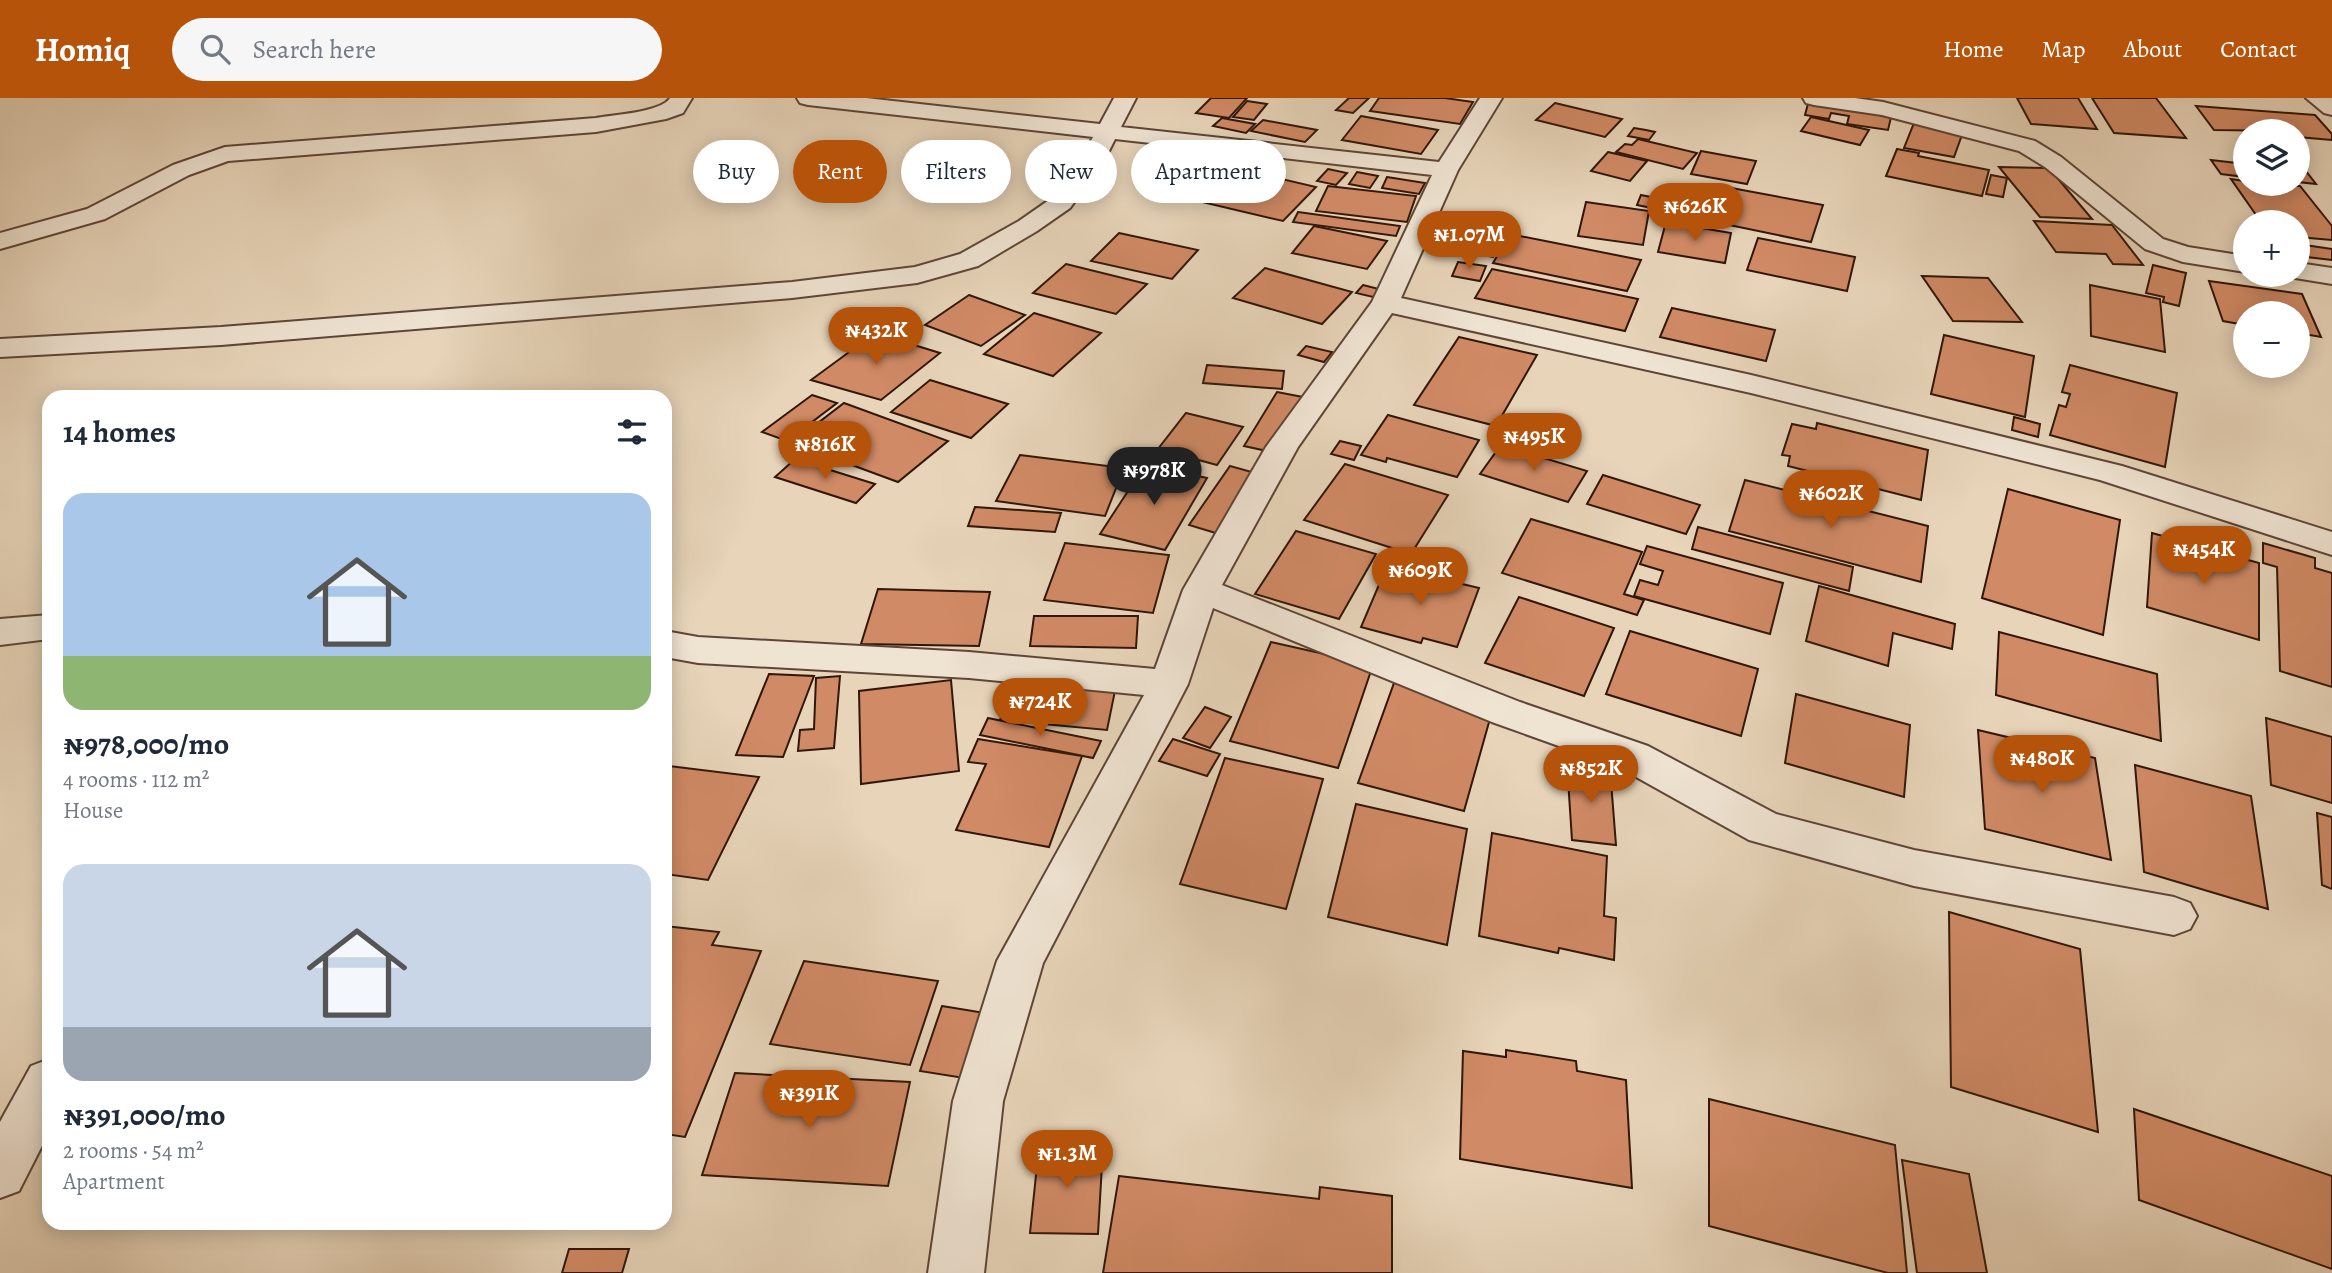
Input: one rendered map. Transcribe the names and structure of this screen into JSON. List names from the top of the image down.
{
  "page": {
    "header": "Homiq",
    "search": "Search here",
    "nav": [
      "Home",
      "Map",
      "About",
      "Contact"
    ],
    "map_buttons": ["+", "−"],
    "chip": [
      "Buy",
      "Rent",
      "Filters",
      "New",
      "Apartment"
    ],
    "price": [
      "₦626K",
      "₦1.07M",
      "₦432K",
      "₦495K",
      "₦816K",
      "₦978K",
      "₦602K",
      "₦454K",
      "₦609K",
      "₦724K",
      "₦480K",
      "₦852K",
      "₦391K",
      "₦1.3M"
    ],
    "heading": "14 homes",
    "list": [
      {
        "name": "₦978,000/mo",
        "note": "4 rooms · 112 m² · House"
      },
      {
        "name": "₦391,000/mo",
        "note": "2 rooms · 54 m² · Apartment"
      }
    ]
  }
}
